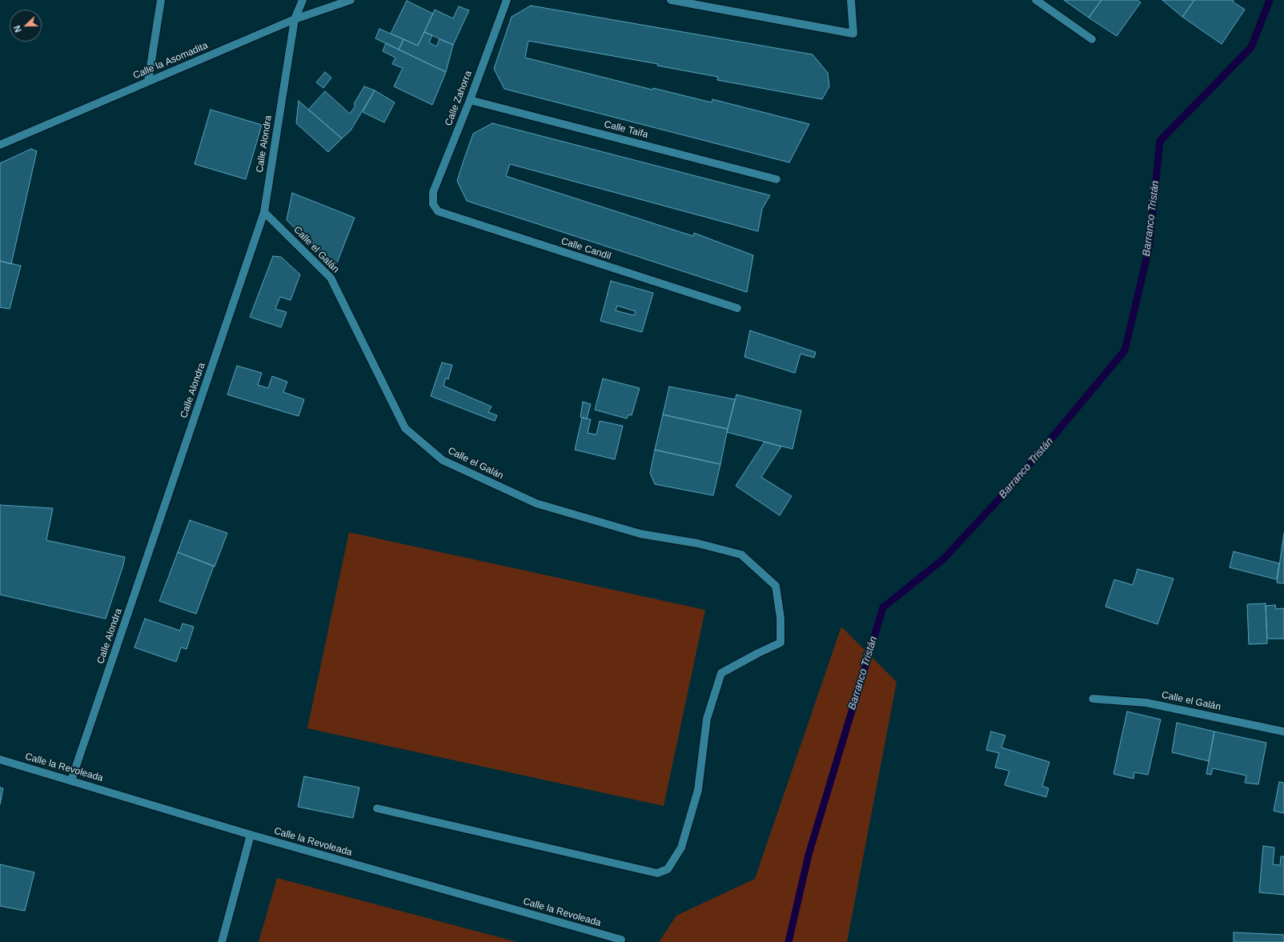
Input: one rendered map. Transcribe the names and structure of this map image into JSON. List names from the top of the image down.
{
  "streets": {
    "street": [
      "Calle la Asomadita",
      "Calle Zahorra",
      "Calle Taifa",
      "Calle Alondra",
      "Calle Candil",
      "Calle el Galán",
      "Calle la Revoleada"
    ]
  },
  "crossings": [
    ["Calle la Asomadita", "Calle Alondra"],
    ["Calle Zahorra", "Calle Taifa"],
    ["Calle Zahorra", "Calle Candil"],
    ["Calle Alondra", "Calle el Galán"],
    ["Calle Alondra", "Calle la Revoleada"]
  ],
  "water": ["Barranco Tristán"],
  "north": "left"
}
